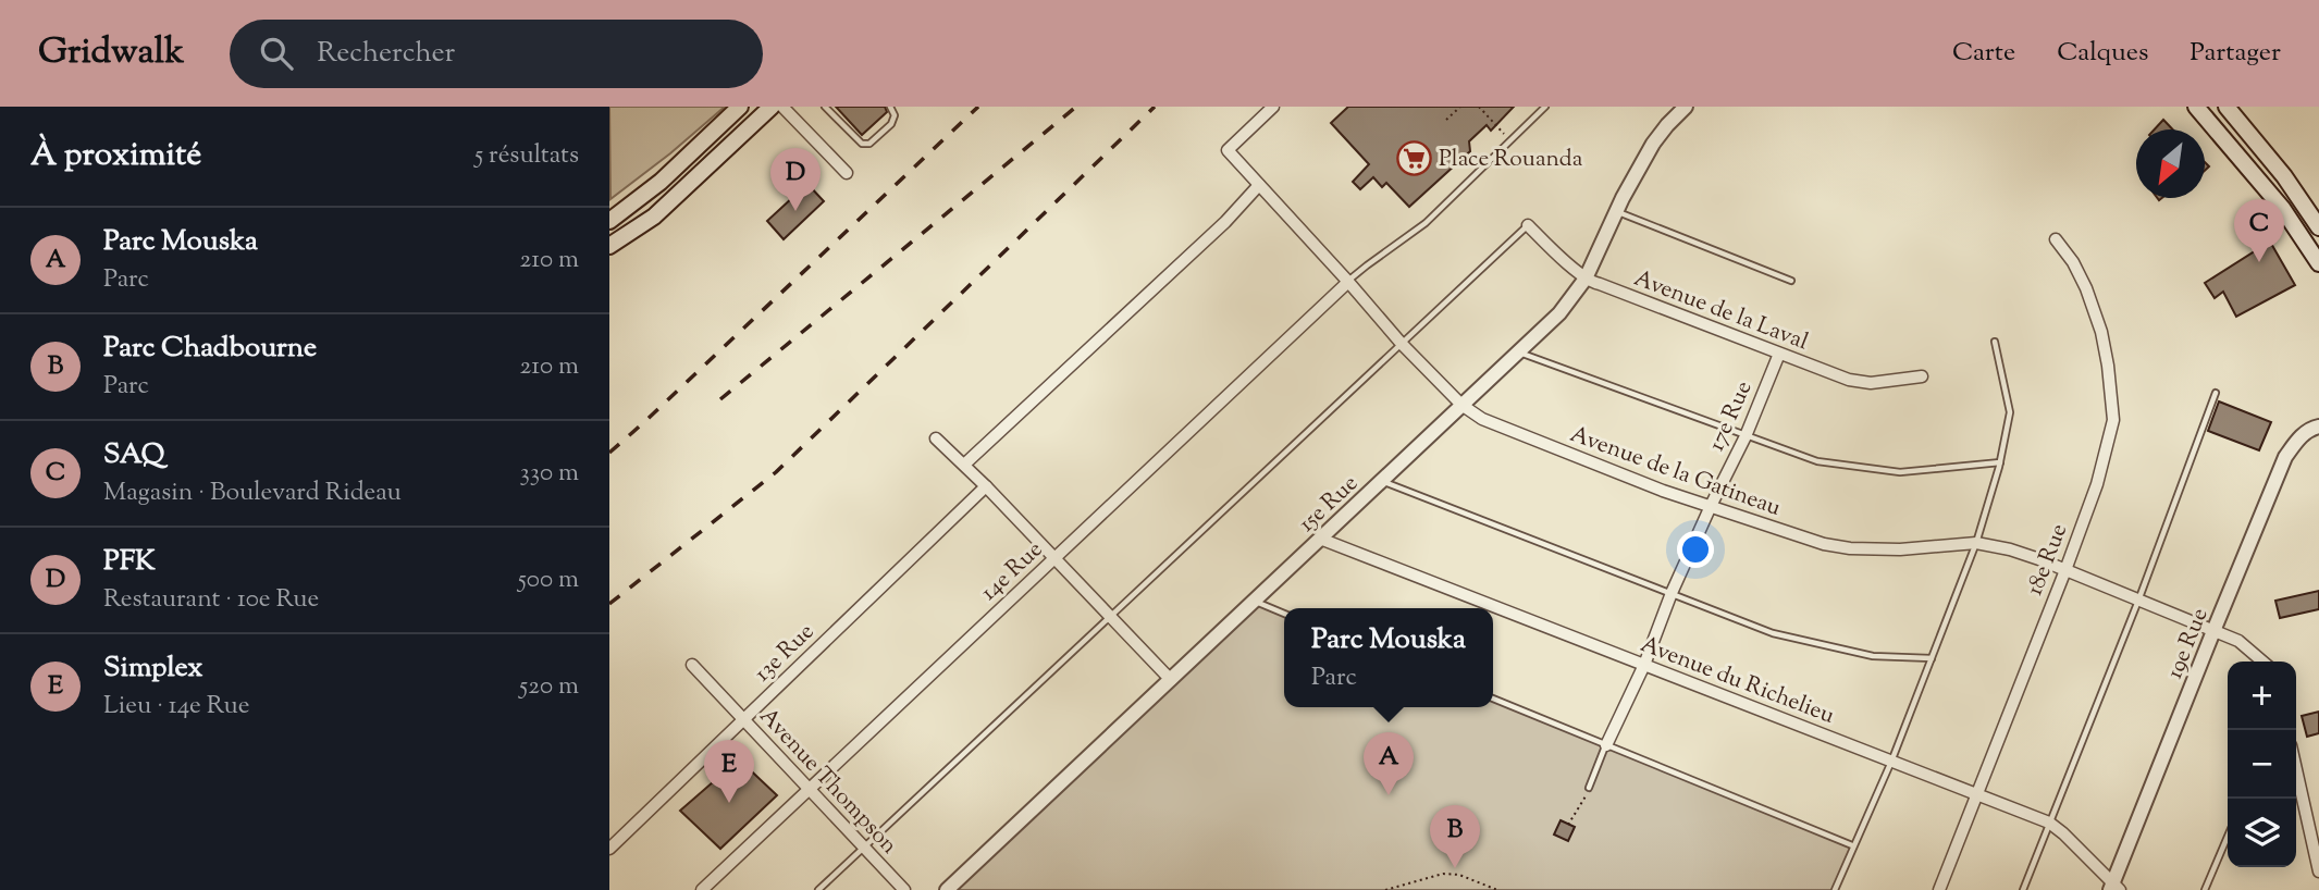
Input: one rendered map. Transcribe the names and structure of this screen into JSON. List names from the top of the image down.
{
  "streets": {
    "street": [
      "Avenue de la Laval",
      "17e Rue",
      "Avenue de la Gatineau",
      "15e Rue",
      "18e Rue",
      "14e Rue",
      "19e Rue",
      "13e Rue",
      "Avenue du Richelieu",
      "Avenue Thompson"
    ]
  },
  "crossings": [
    ["Avenue de la Laval", "17e Rue"],
    ["Avenue de la Laval", "15e Rue"],
    ["17e Rue", "Avenue de la Gatineau"],
    ["17e Rue", "Avenue du Richelieu"],
    ["Avenue de la Gatineau", "15e Rue"],
    ["Avenue de la Gatineau", "18e Rue"],
    ["Avenue de la Gatineau", "14e Rue"],
    ["Avenue de la Gatineau", "19e Rue"],
    ["15e Rue", "Avenue du Richelieu"],
    ["18e Rue", "Avenue du Richelieu"],
    ["14e Rue", "Avenue Thompson"],
    ["19e Rue", "Avenue du Richelieu"],
    ["13e Rue", "Avenue Thompson"]
  ],
  "places": {
    "supermarket": ["Place Rouanda"]
  },
  "north": "bottom left",
  "page": {
    "header": "Gridwalk",
    "search": "Rechercher",
    "nav": ["Carte", "Calques", "Partager"],
    "heading": ["À proximité", "5 résultats"],
    "pins": [
      "D",
      "C",
      "A",
      "E",
      "B"
    ],
    "list": [
      {
        "mark": "A",
        "name": "Parc Mouska",
        "note": "Parc",
        "value": "210 m"
      },
      {
        "mark": "B",
        "name": "Parc Chadbourne",
        "note": "Parc",
        "value": "210 m"
      },
      {
        "mark": "C",
        "name": "SAQ",
        "note": "Magasin · Boulevard Rideau",
        "value": "330 m"
      },
      {
        "mark": "D",
        "name": "PFK",
        "note": "Restaurant · 10e Rue",
        "value": "500 m"
      },
      {
        "mark": "E",
        "name": "Simplex",
        "note": "Lieu · 14e Rue",
        "value": "520 m"
      }
    ],
    "popup": ["Parc Mouska", "Parc"],
    "map_buttons": ["+", "−"]
  }
}
